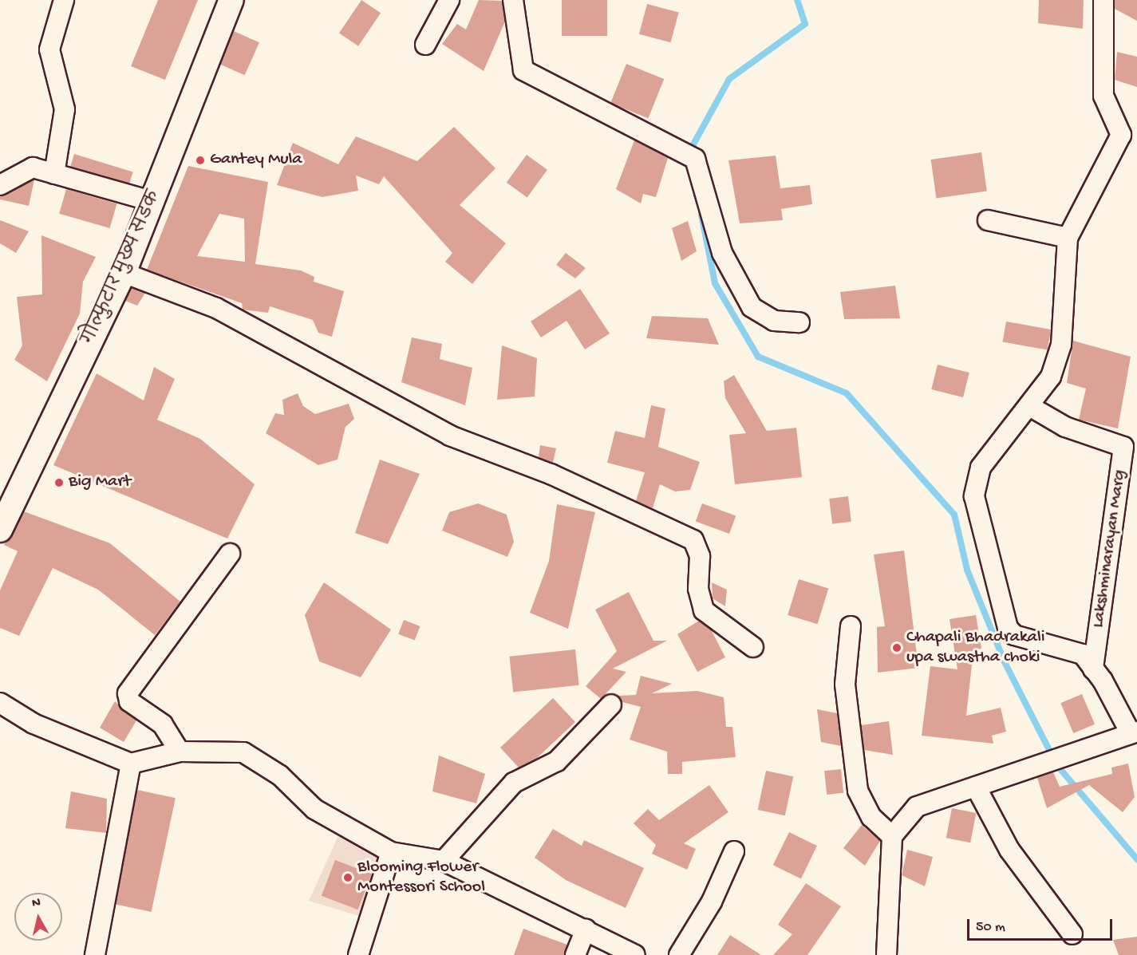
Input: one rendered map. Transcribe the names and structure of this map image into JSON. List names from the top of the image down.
{
  "streets": {
    "main road": ["गोल्फुटार मुख्य सडक"],
    "street": ["Lakshminarayan Marg"]
  },
  "places": [
    "Gantey Mula",
    "Big Mart",
    "Chapali Bhadrakali upa swastha choki",
    "Blooming Flower Montessori School"
  ],
  "scale_bar": "50 m",
  "north": "top"
}
